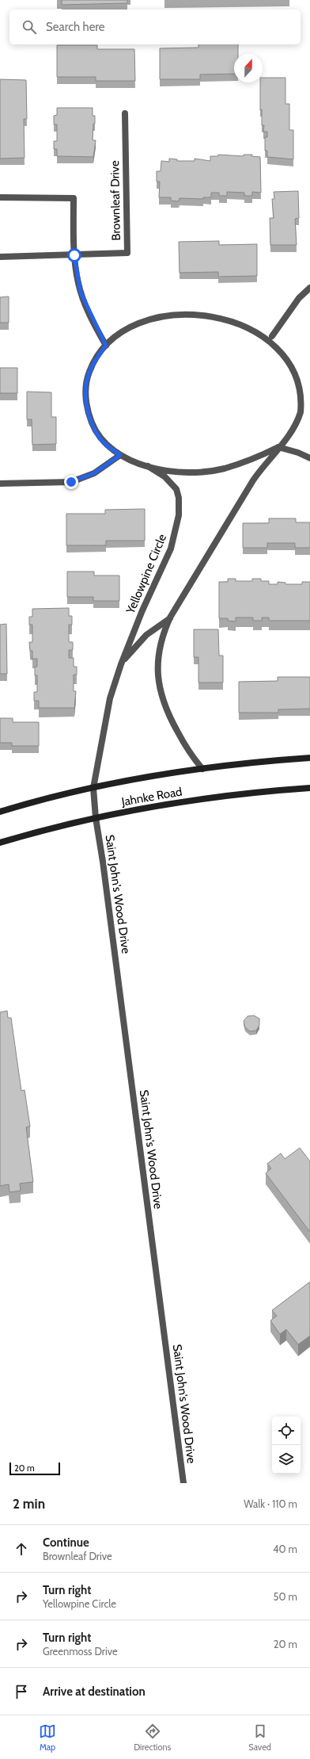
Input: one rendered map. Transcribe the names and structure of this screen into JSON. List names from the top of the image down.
{
  "streets": {
    "main road": ["Jahnke Road"],
    "street": ["Brownleaf Drive", "Yellowpine Circle", "Saint John's Wood Drive"]
  },
  "crossings": [
    ["Yellowpine Circle", "Jahnke Road"],
    ["Yellowpine Circle", "Saint John's Wood Drive"],
    ["Jahnke Road", "Saint John's Wood Drive"]
  ],
  "scale_bar": "20 m",
  "north": "top",
  "page": {
    "search": "Search here",
    "scale": "20 m",
    "heading": ["2 min", "Walk · 110 m"],
    "list": [
      ["Continue", "Brownleaf Drive", "40 m"],
      ["Turn right", "Yellowpine Circle", "50 m"],
      ["Turn right", "Greenmoss Drive", "20 m"],
      "Arrive at destination"
    ],
    "nav": ["Map", "Directions", "Saved"]
  }
}
